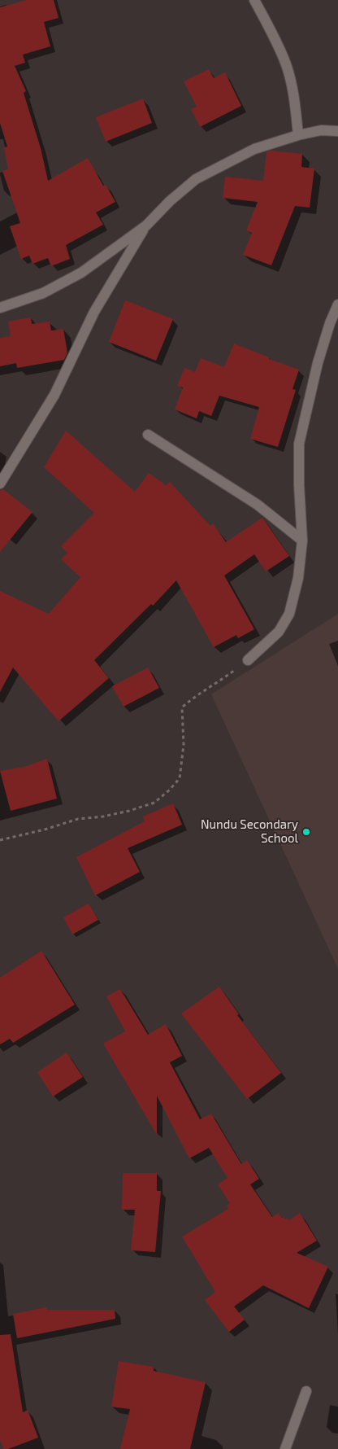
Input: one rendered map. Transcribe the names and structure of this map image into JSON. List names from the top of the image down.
{
  "places": ["Nundu Secondary School"]
}
